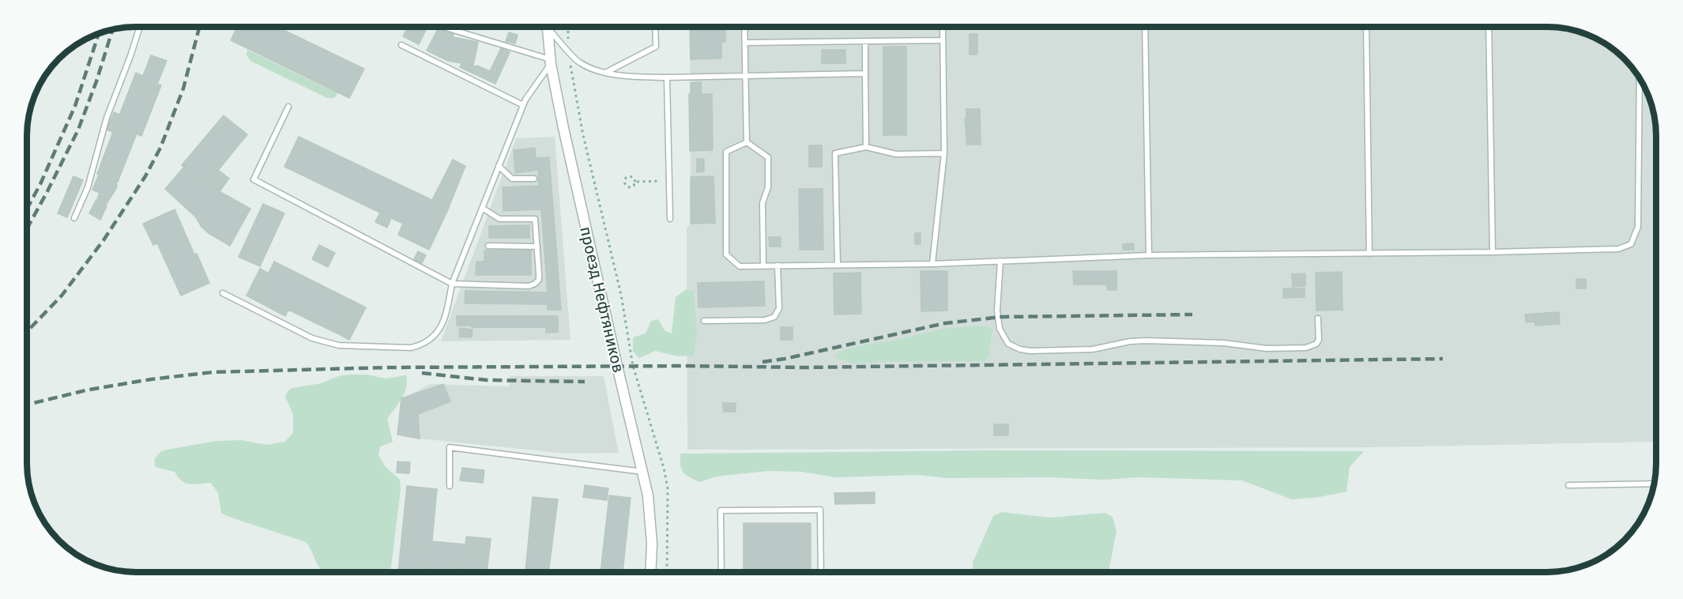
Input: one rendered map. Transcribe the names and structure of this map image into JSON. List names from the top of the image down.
{
  "streets": {
    "street": ["проезд Нефтяников"]
  }
}
